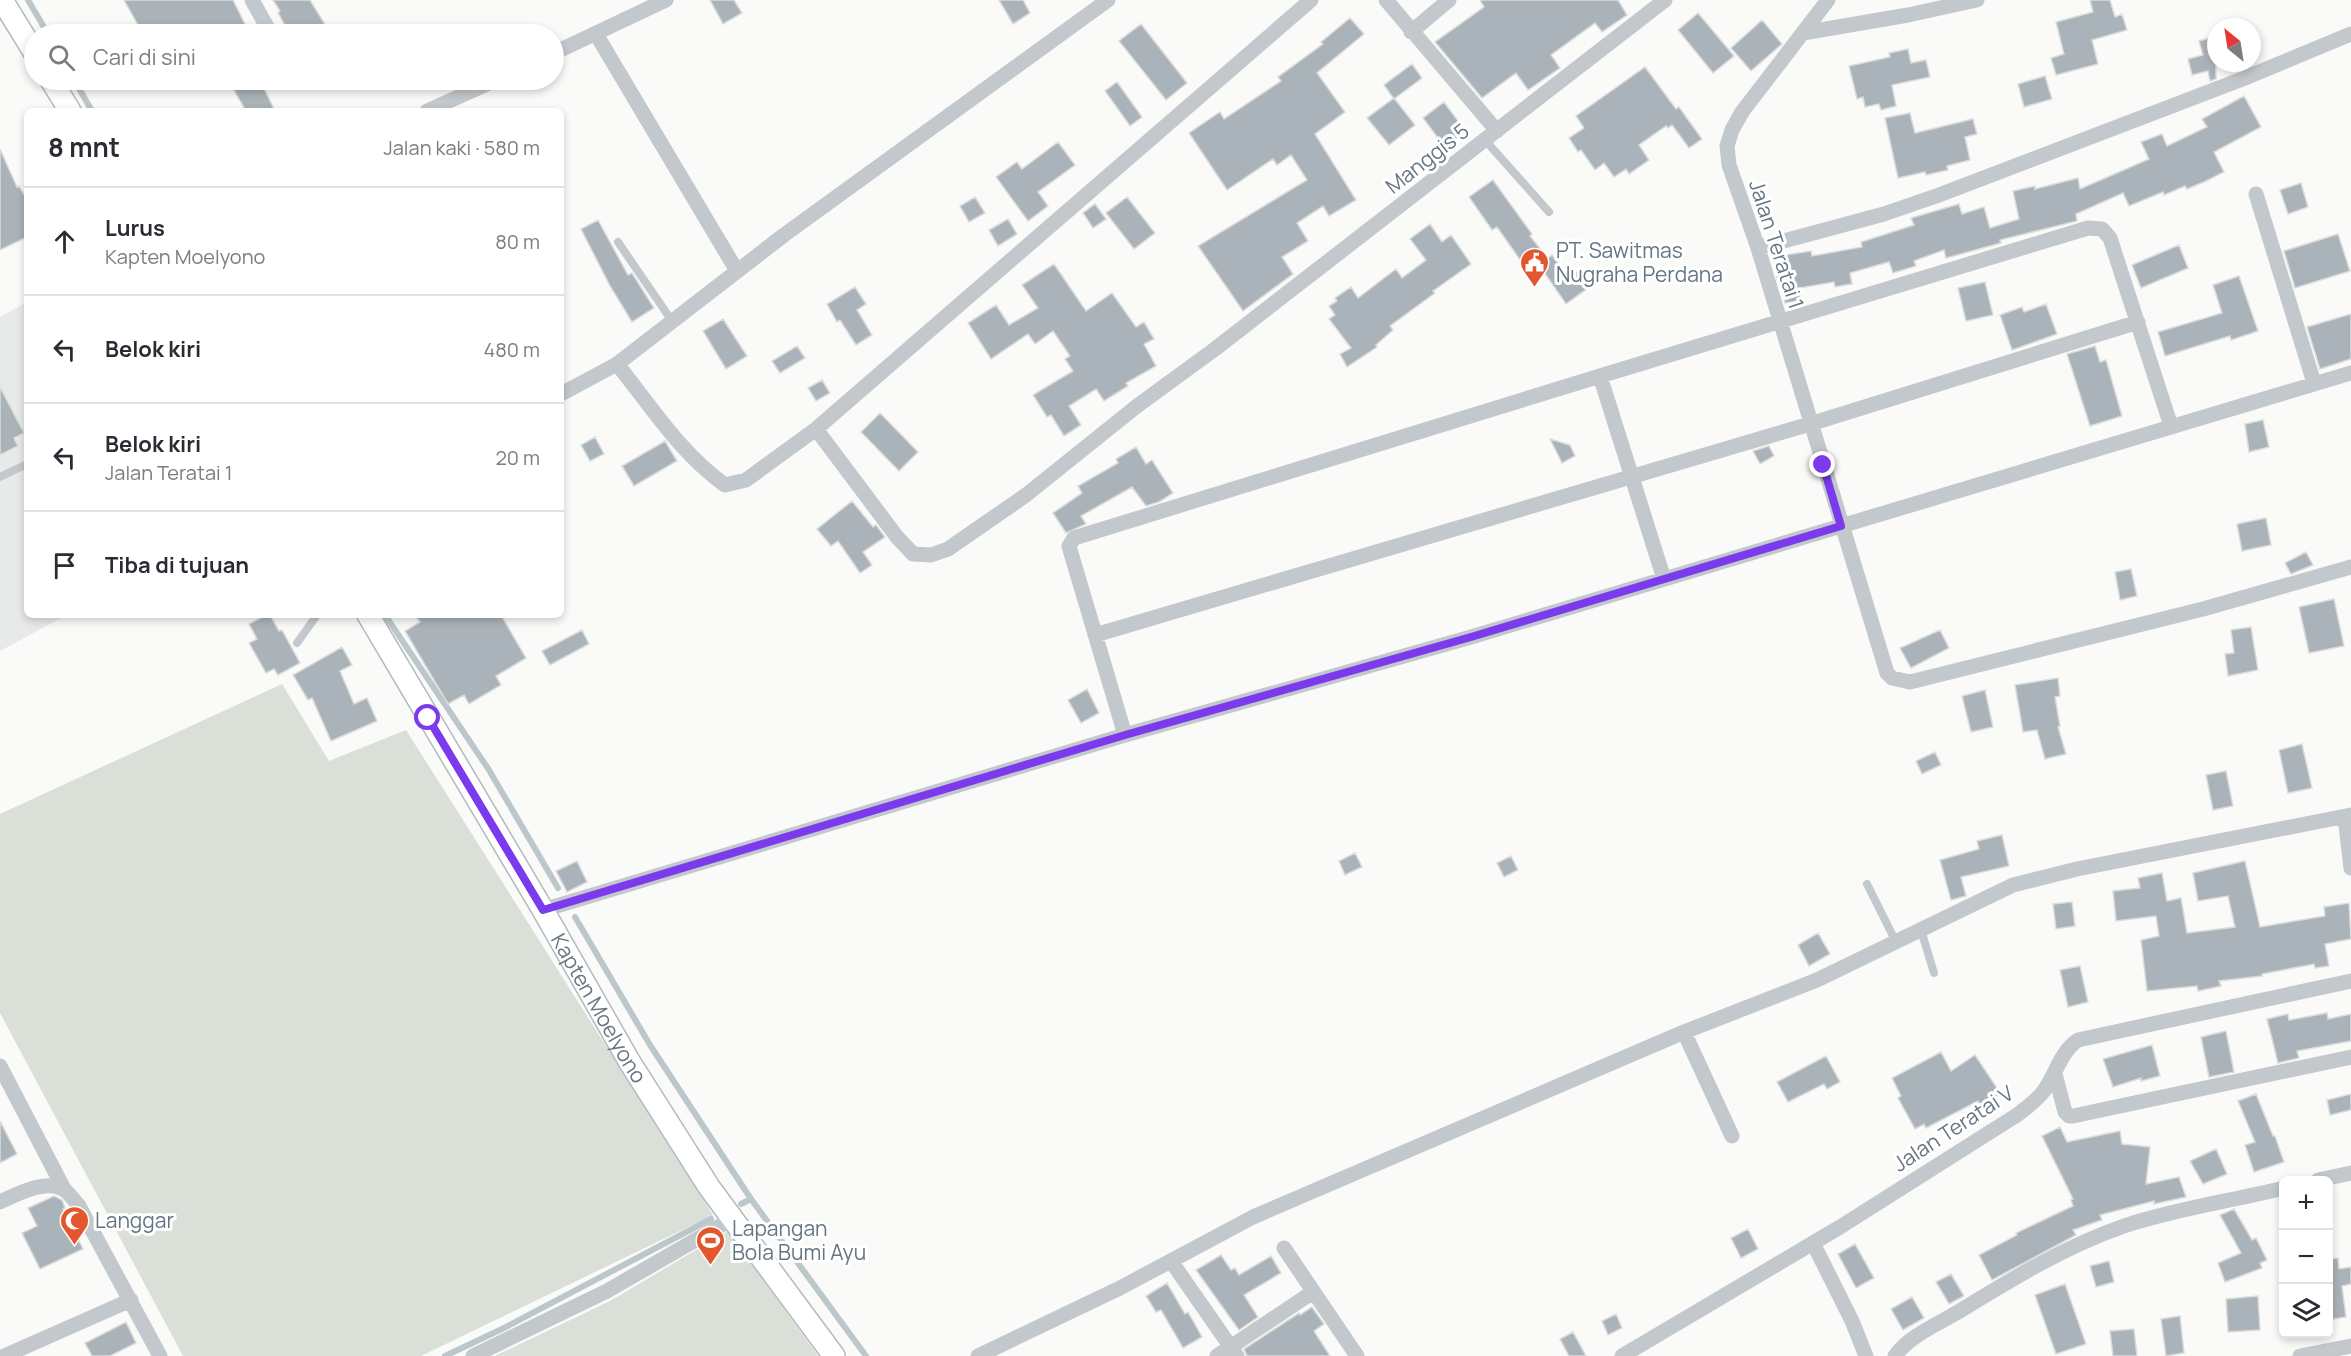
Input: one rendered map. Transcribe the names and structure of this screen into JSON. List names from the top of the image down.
{
  "streets": {
    "street": [
      "Manggis 5",
      "Jalan Teratai 1",
      "Kapten Moelyono",
      "Jalan Teratai V"
    ]
  },
  "places": {
    "public building": ["PT. Sawitmas Nugraha Perdana"],
    "mosque": ["Langgar"],
    "sports": ["Lapangan Bola Bumi Ayu"]
  },
  "north": "top left",
  "page": {
    "search": "Cari di sini",
    "heading": ["8 mnt", "Jalan kaki · 580 m"],
    "list": [
      ["Lurus", "Kapten Moelyono", "80 m"],
      ["Belok kiri", "480 m"],
      ["Belok kiri", "Jalan Teratai 1", "20 m"],
      "Tiba di tujuan"
    ],
    "map_buttons": ["+", "−"]
  }
}
